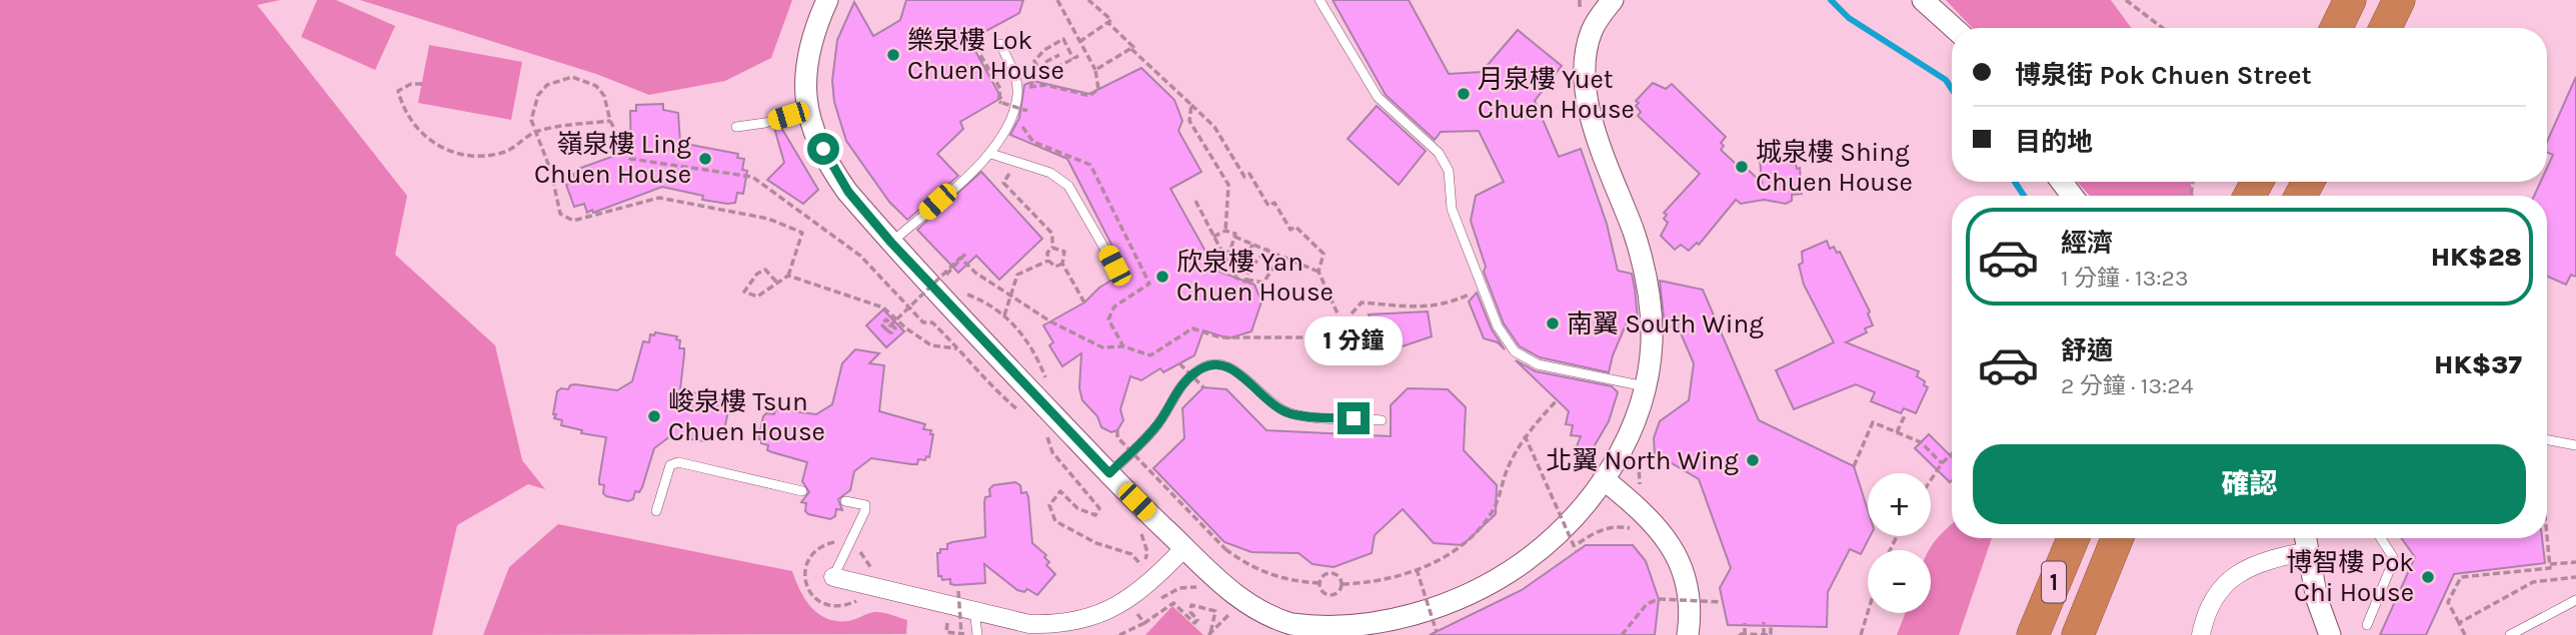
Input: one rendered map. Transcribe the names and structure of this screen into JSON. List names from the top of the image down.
{
  "streets": {
    "highway": ["1"]
  },
  "places": [
    "樂泉樓 Lok Chuen House",
    "月泉樓 Yuet Chuen House",
    "嶺泉樓 Ling Chuen House",
    "城泉樓 Shing Chuen House",
    "欣泉樓 Yan Chuen House",
    "南翼 South Wing",
    "峻泉樓 Tsun Chuen House",
    "北翼 North Wing",
    "博智樓 Pok Chi House"
  ],
  "page": {
    "banner": ["博泉街 Pok Chuen Street", "目的地"],
    "list": [
      {
        "name": "經濟",
        "note": "1 分鐘 · 13:23",
        "value": "HK$28"
      },
      {
        "name": "舒適",
        "note": "2 分鐘 · 13:24",
        "value": "HK$37"
      }
    ],
    "bubble": "1 分鐘",
    "buttons": "確認",
    "map_buttons": ["+", "−"]
  }
}
